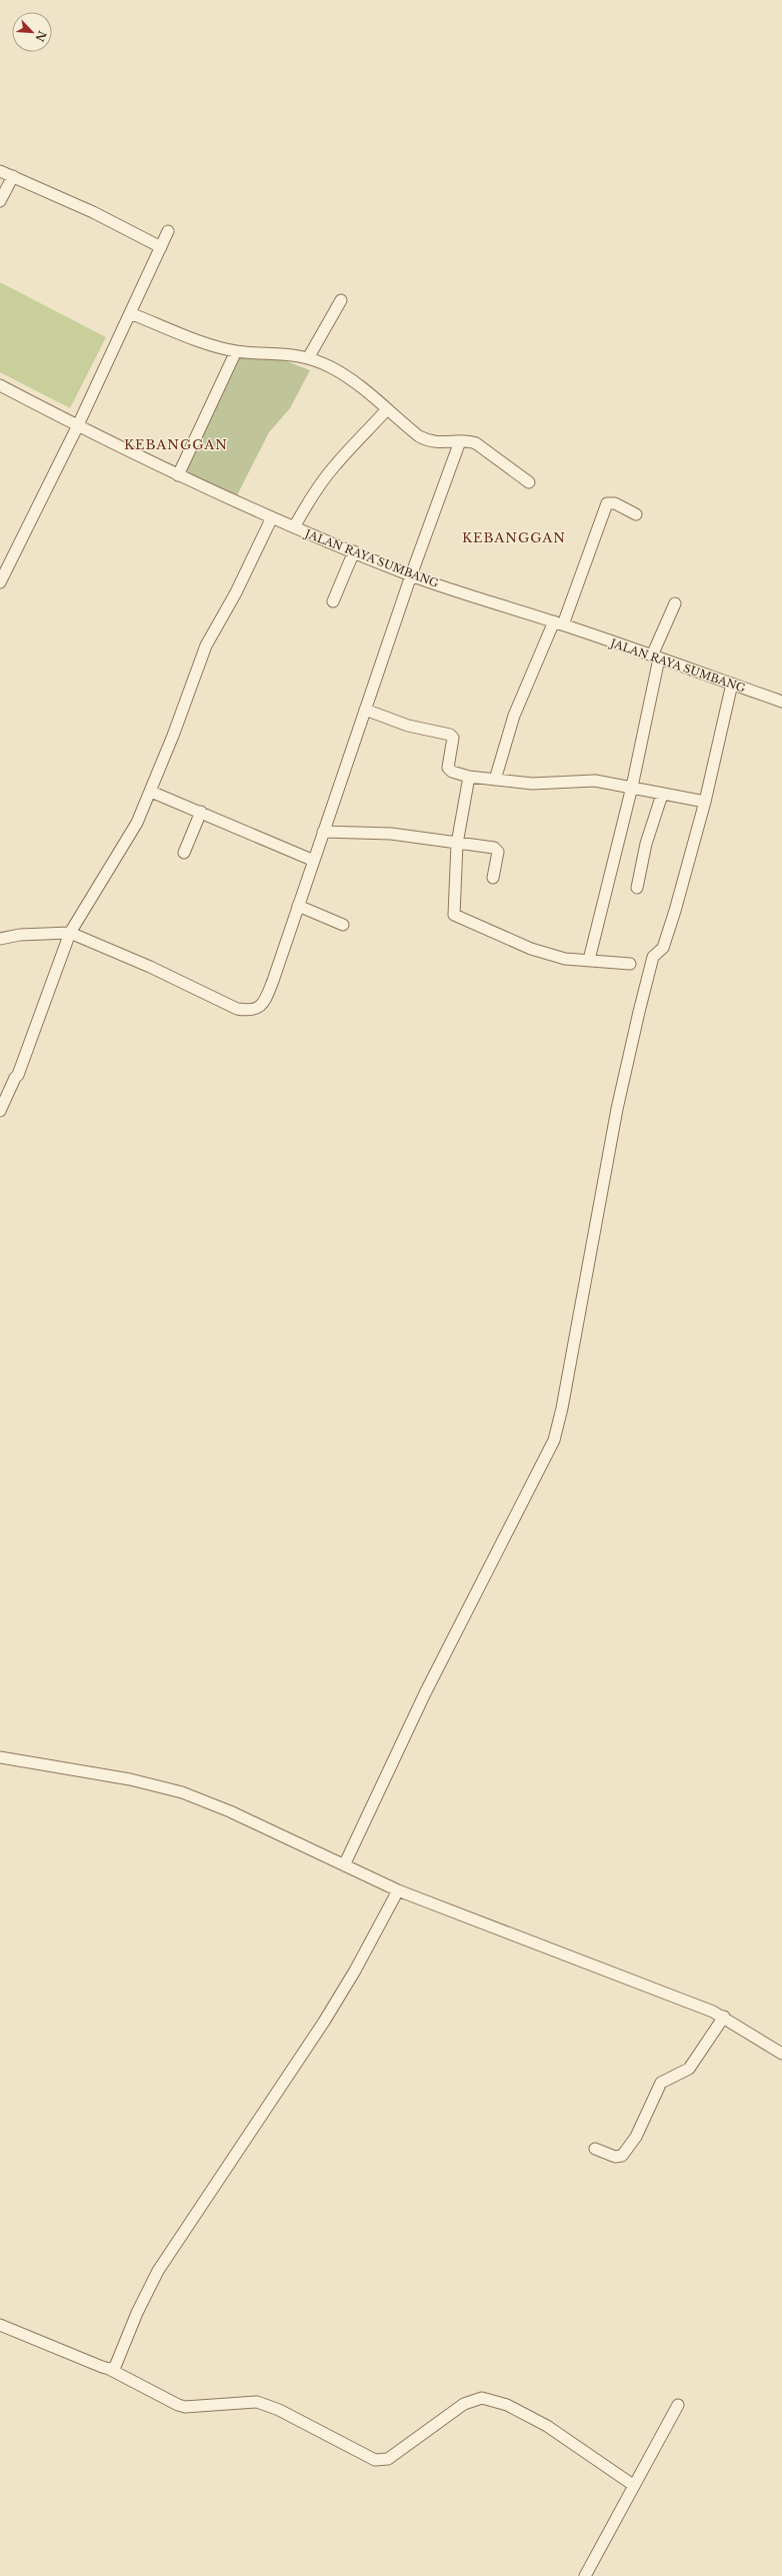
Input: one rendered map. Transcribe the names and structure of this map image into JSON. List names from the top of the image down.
{
  "streets": {
    "street": ["JALAN RAYA SUMBANG"]
  },
  "districts": ["KEBANGGAN", "KEBANGGAN"],
  "north": "bottom right"
}
